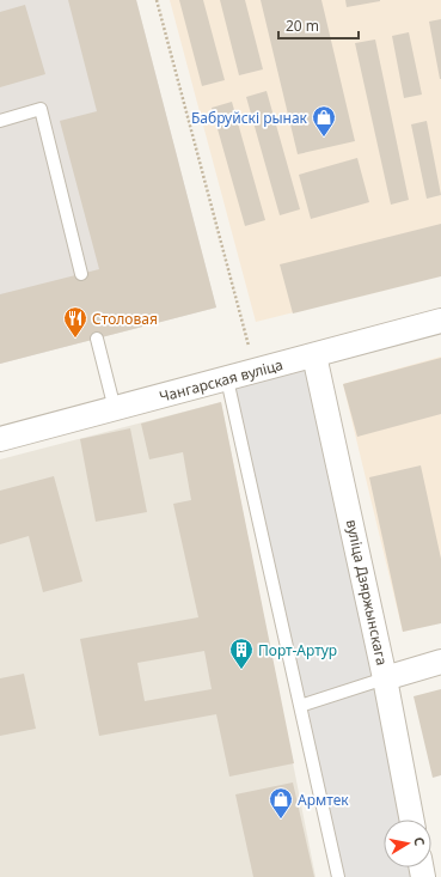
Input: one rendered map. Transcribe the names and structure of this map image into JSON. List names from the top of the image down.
{
  "streets": {
    "street": ["Чангарская вуліца", "вуліца Дзяржынскага"]
  },
  "crossings": [
    ["Чангарская вуліца", "вуліца Дзяржынскага"]
  ],
  "places": {
    "shop": ["Бабруйскі рынак", "Армтек"],
    "restaurant": ["Столовая"],
    "building": ["Порт-Артур"]
  },
  "scale_bar": "20 m",
  "north": "right"
}
